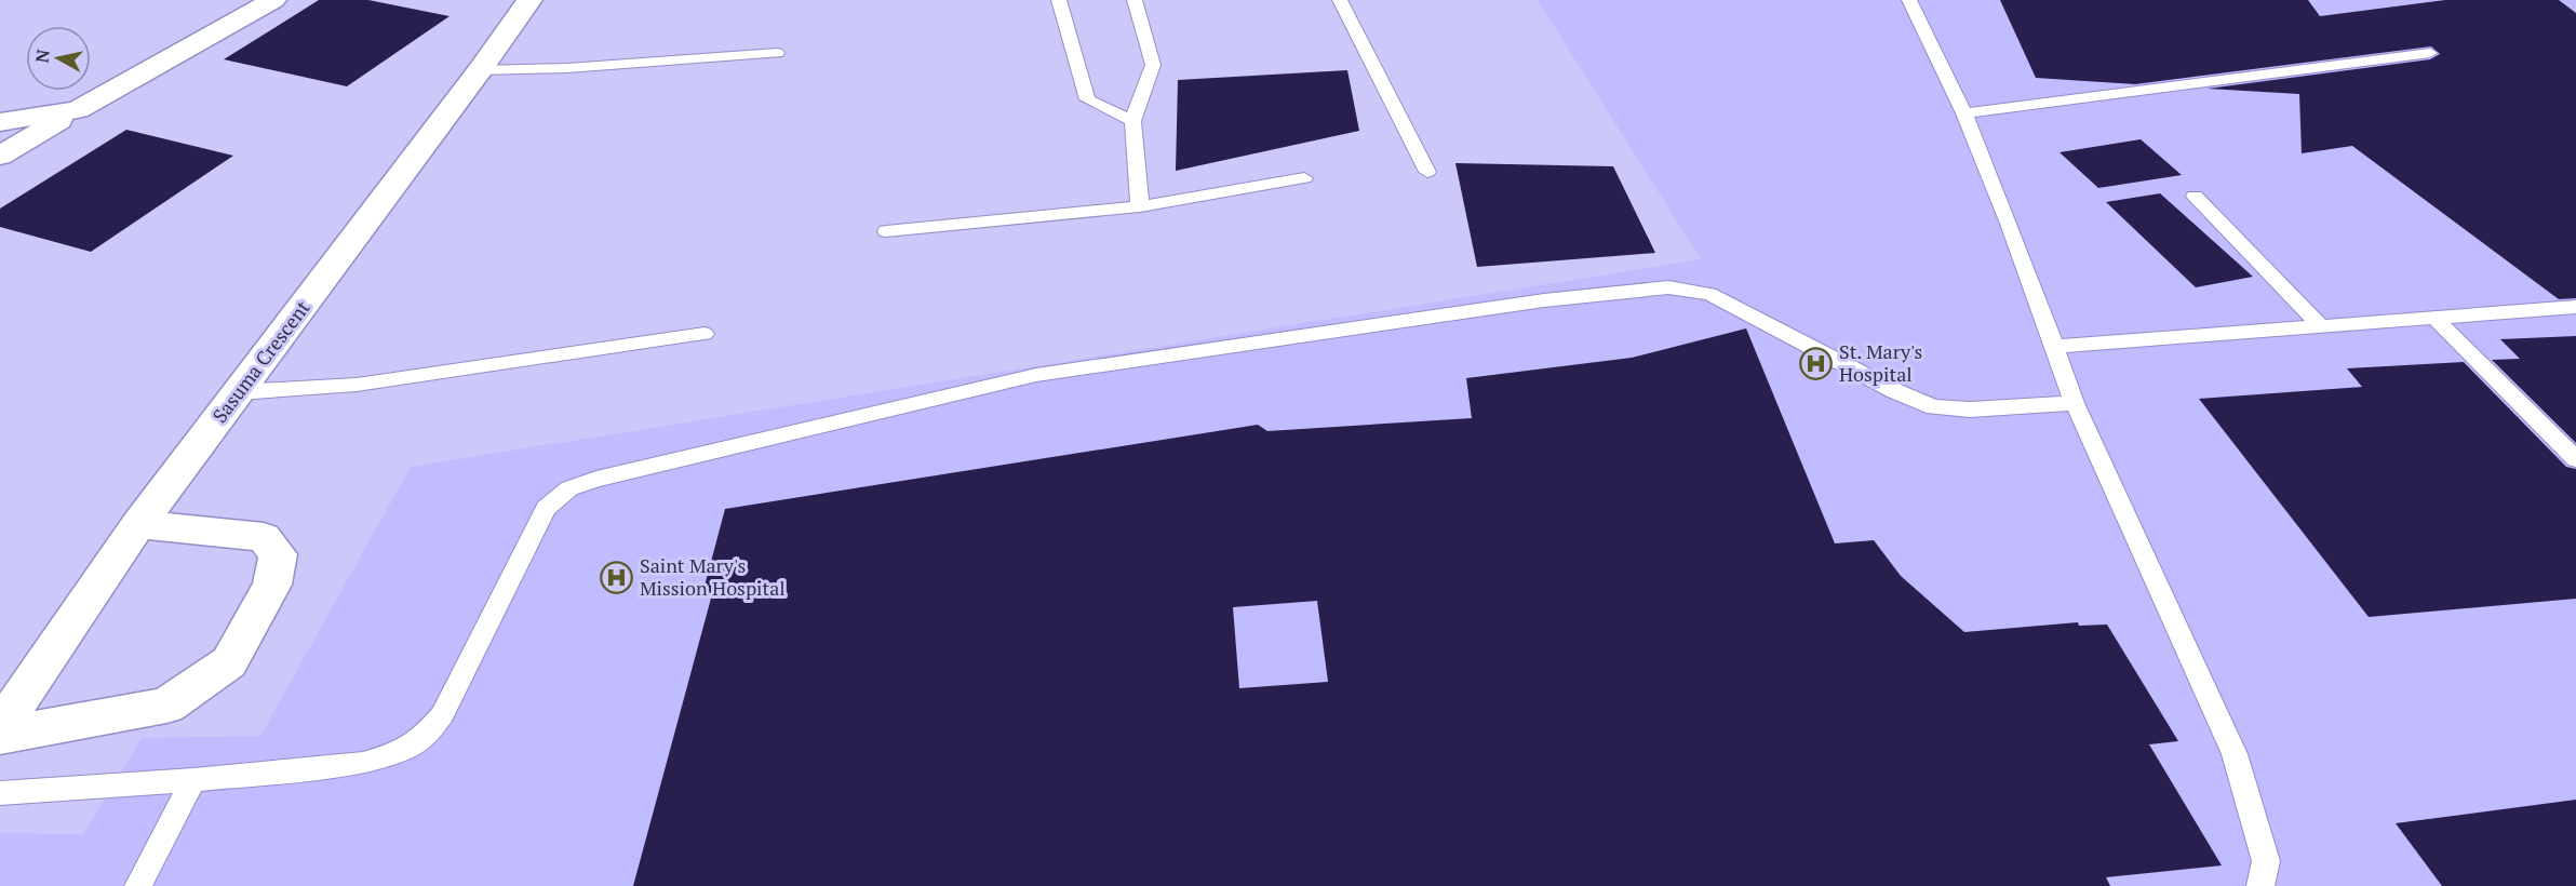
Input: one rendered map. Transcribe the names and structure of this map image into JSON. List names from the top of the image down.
{
  "streets": {
    "street": ["Sasuma Crescent"]
  },
  "places": {
    "hospital": ["St. Mary's Hospital", "Saint Mary's Mission Hospital"]
  },
  "north": "left"
}
